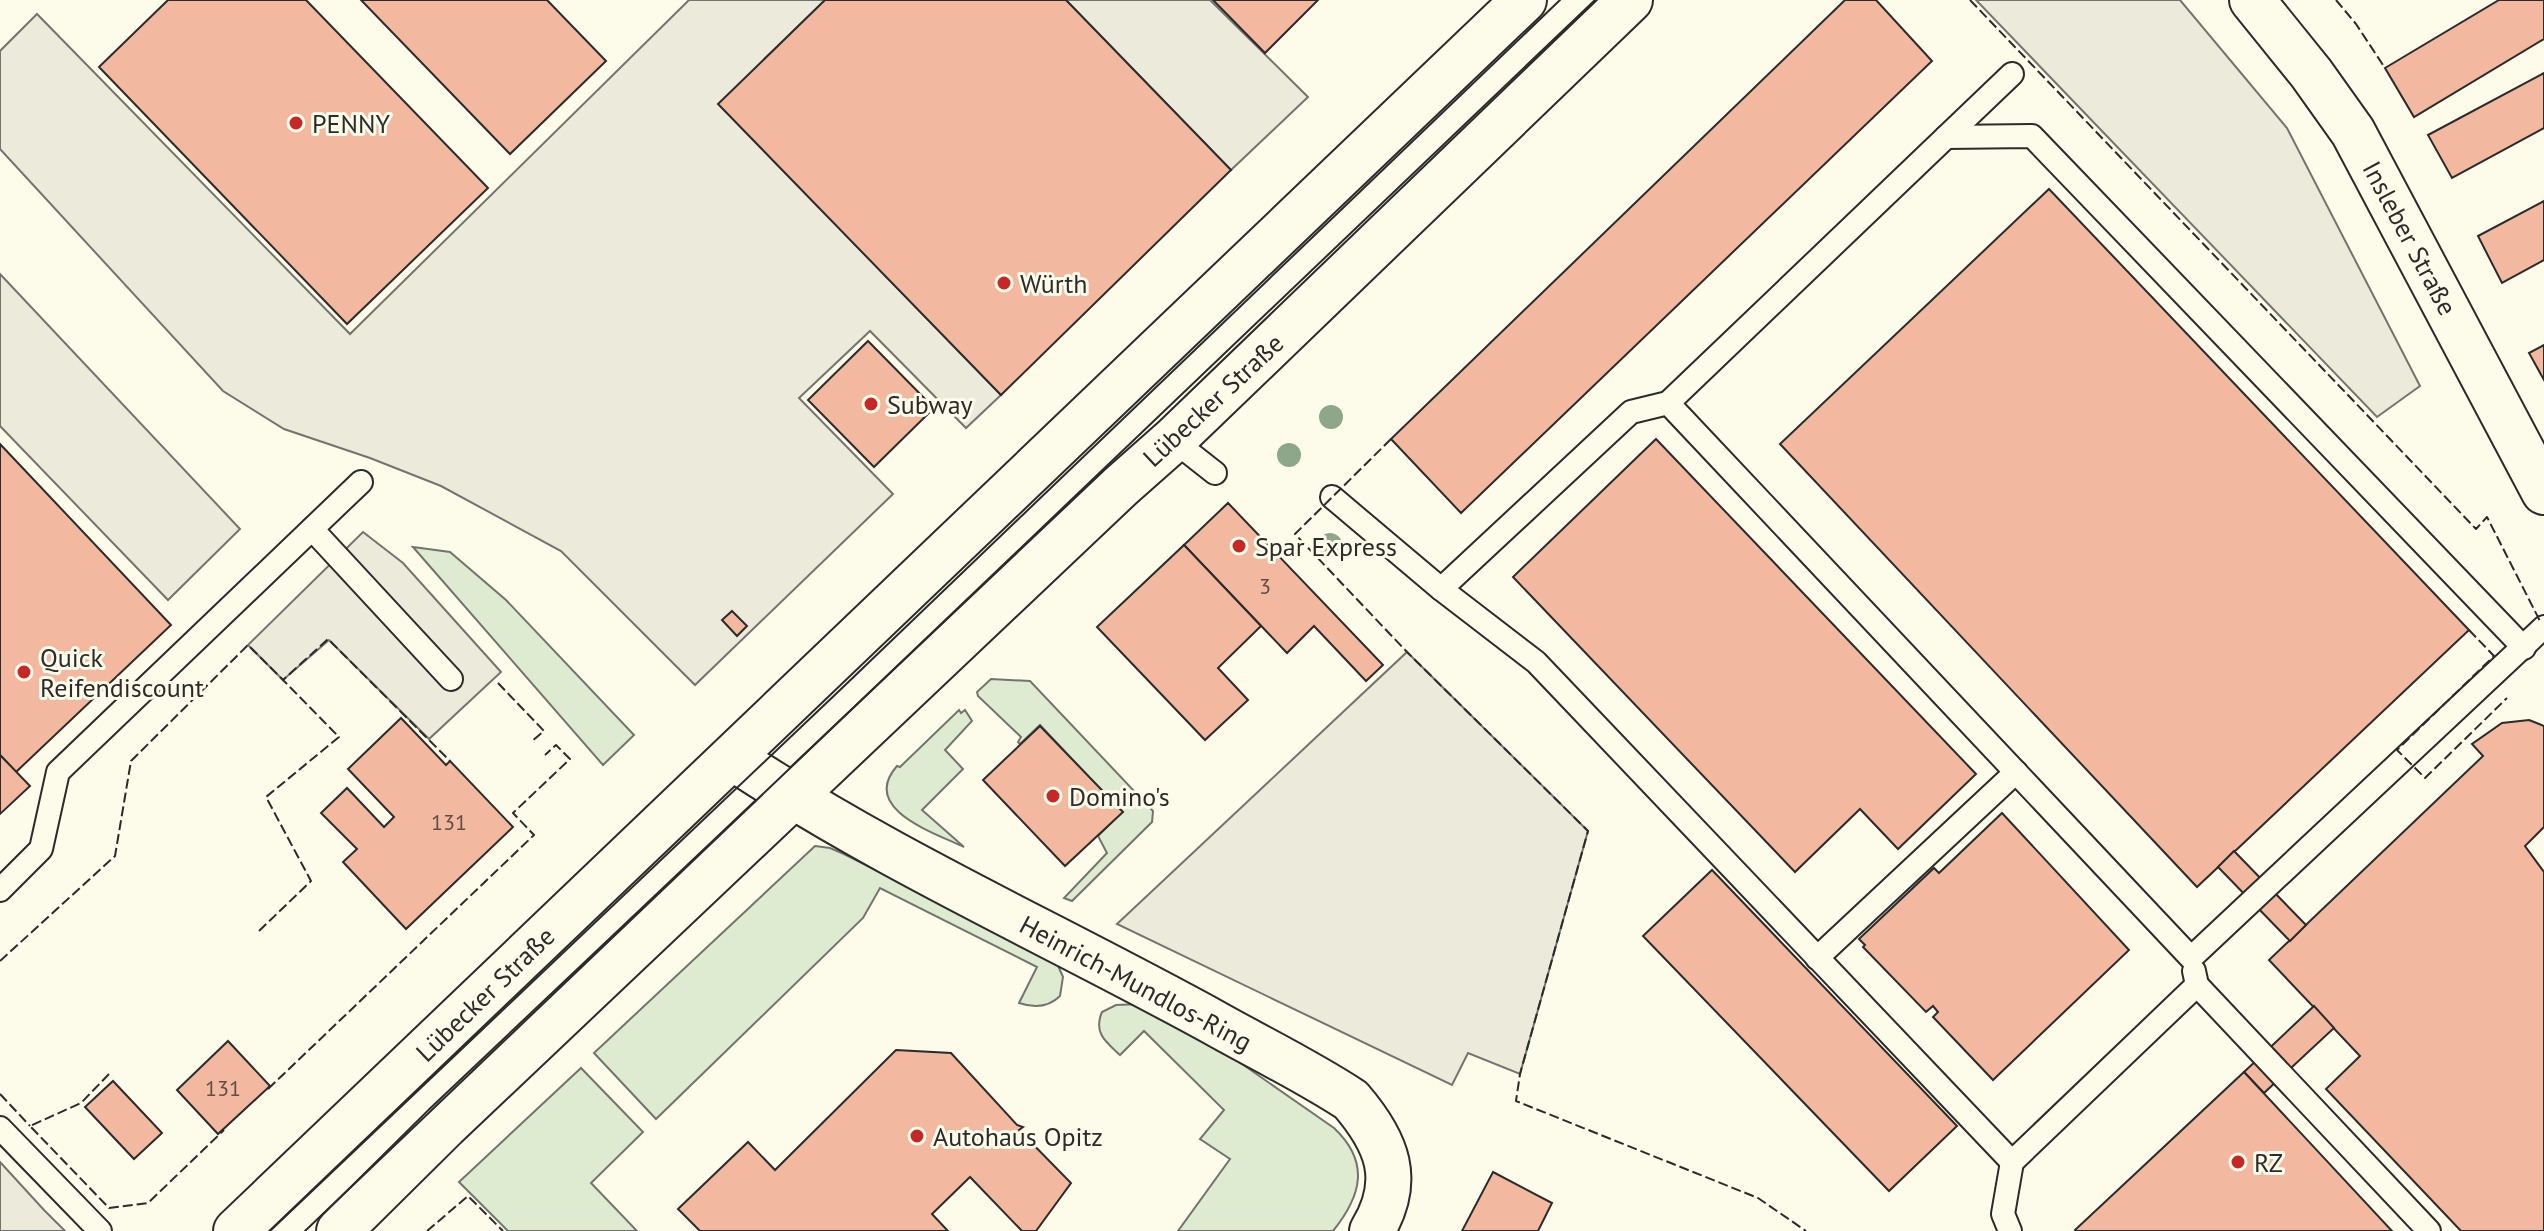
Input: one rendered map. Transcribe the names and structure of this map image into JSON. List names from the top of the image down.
{
  "streets": {
    "main road": ["Insleber Straße", "Lübecker Straße", "Heinrich-Mundlos-Ring"]
  },
  "crossings": [
    ["Lübecker Straße", "Heinrich-Mundlos-Ring"]
  ],
  "places": [
    "PENNY",
    "Würth",
    "Subway",
    "Spar Express",
    "Quick Reifendiscount",
    "Domino's",
    "Autohaus Opitz",
    "RZ"
  ],
  "house_numbers": ["3", "131", "131"]
}
